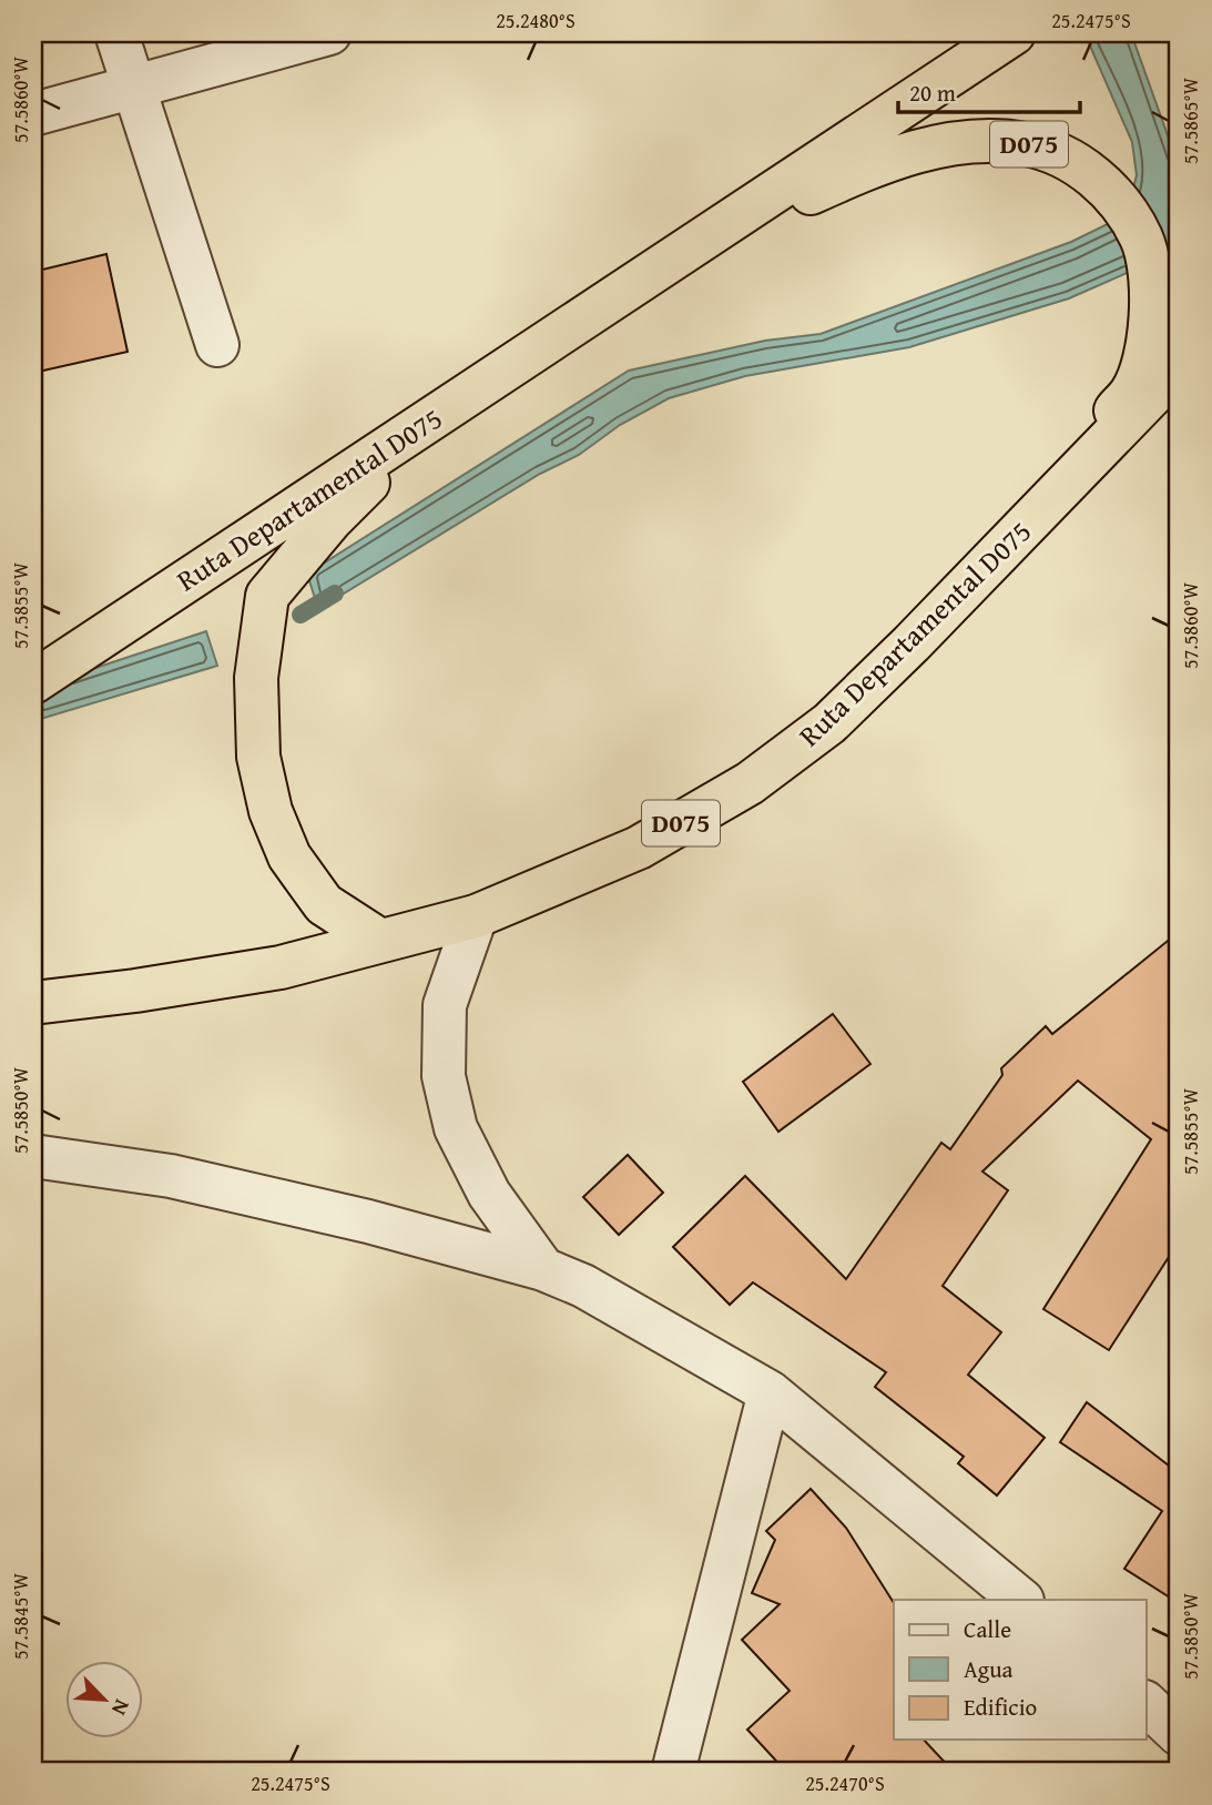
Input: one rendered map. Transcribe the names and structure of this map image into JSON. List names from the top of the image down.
{
  "streets": {
    "highway": ["D075", "Ruta Departamental D075"]
  },
  "crossings": [
    ["D075", "Ruta Departamental D075"]
  ],
  "legend": ["Calle", "Agua", "Edificio"],
  "scale_bar": "20 m",
  "north": "bottom right",
  "coordinates": [
    "25.2480°S",
    "25.2475°S",
    "57.5860°W",
    "57.5865°W",
    "57.5855°W",
    "57.5850°W",
    "57.5845°W",
    "25.2470°S"
  ]
}
